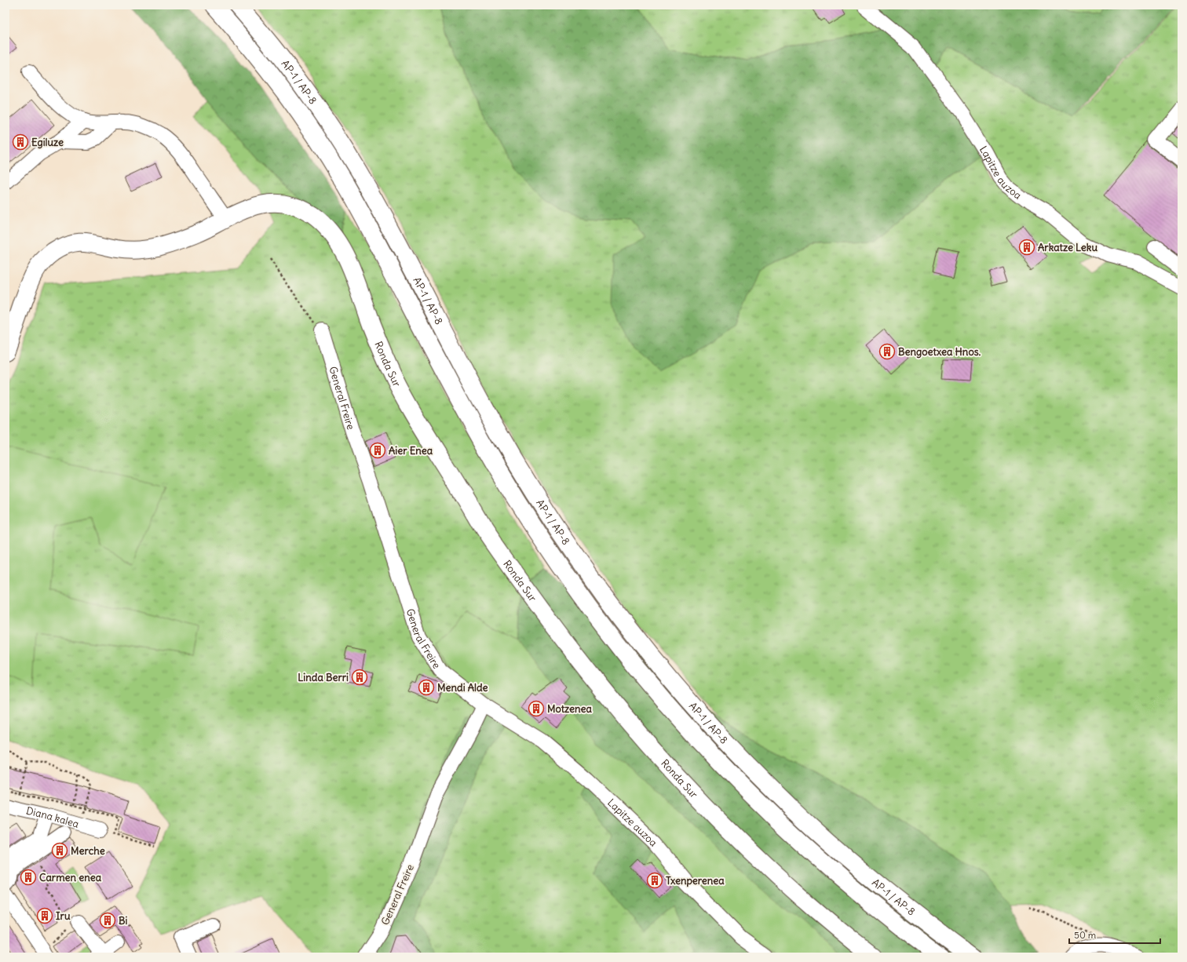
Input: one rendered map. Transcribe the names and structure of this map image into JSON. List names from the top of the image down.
{
  "streets": {
    "main road": ["AP-1 / AP-8", "Ronda Sur"],
    "street": ["Lapitze auzoa", "General Freire", "Diana kalea"]
  },
  "crossings": [
    ["Lapitze auzoa", "General Freire"]
  ],
  "places": {
    "building": [
      "Egiluze",
      "Arkatze Leku",
      "Bengoetxea Hnos.",
      "Aier Enea",
      "Linda Berri",
      "Mendi Alde",
      "Motzenea",
      "Merche",
      "Carmen enea",
      "Txenperenea",
      "Iru",
      "Bi"
    ]
  },
  "scale_bar": "50 m"
}
